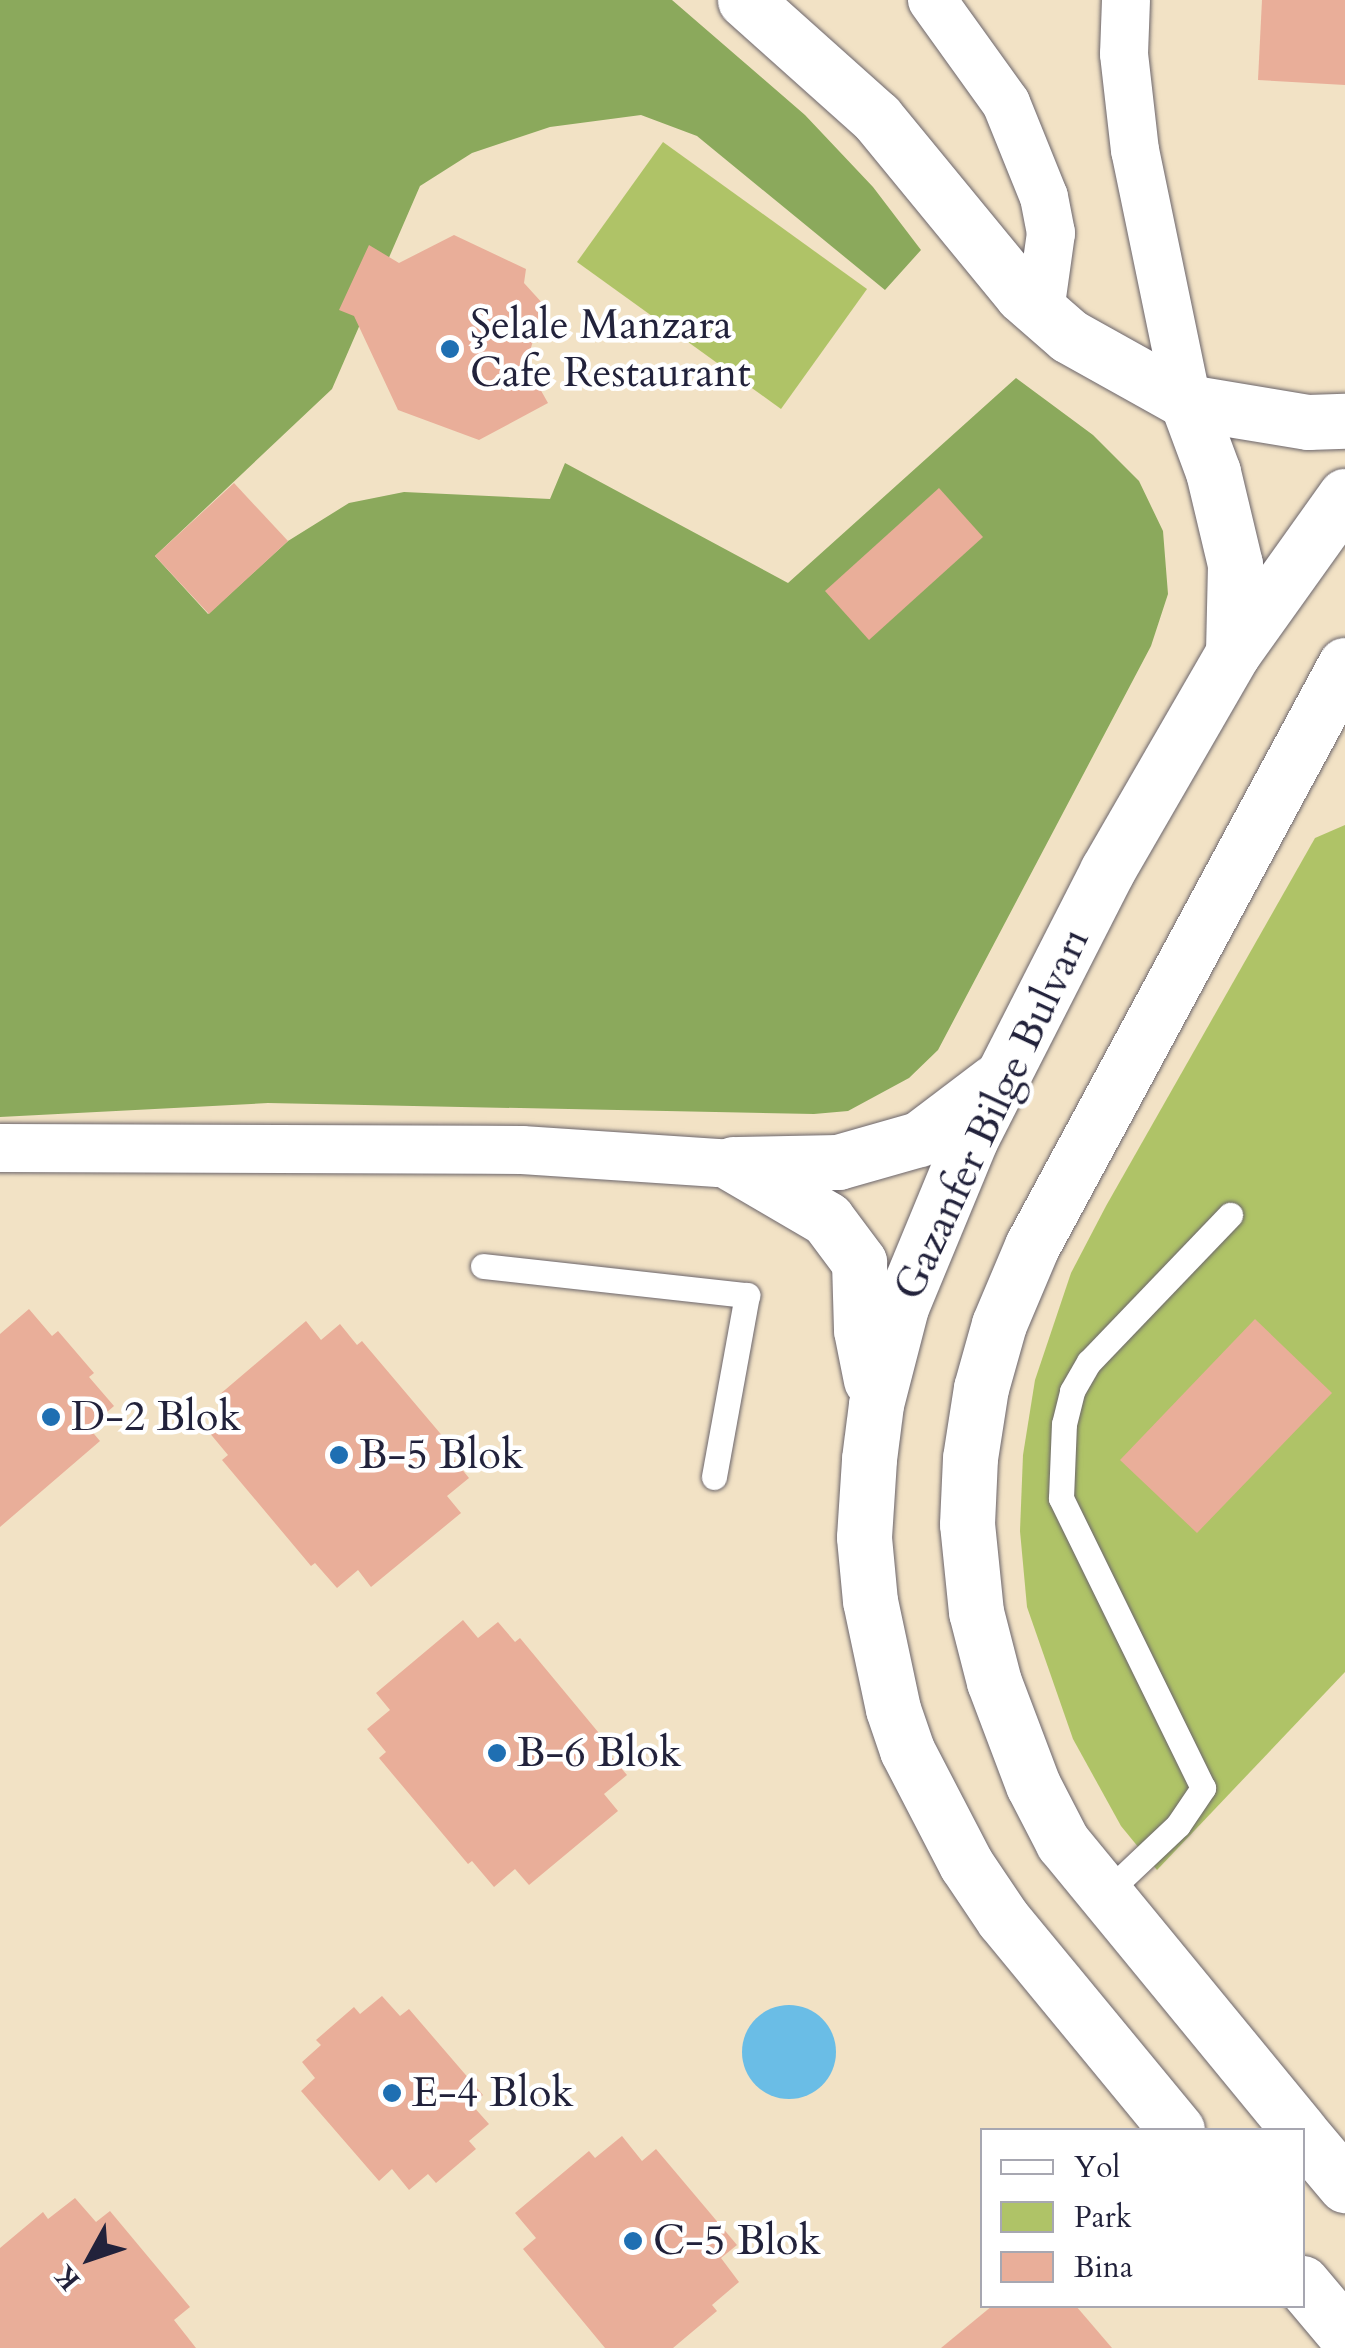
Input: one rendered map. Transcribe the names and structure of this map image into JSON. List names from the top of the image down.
{
  "streets": {
    "main road": ["Gazanfer Bilge Bulvarı"]
  },
  "places": [
    "Şelale Manzara Cafe Restaurant",
    "D-2 Blok",
    "B-5 Blok",
    "B-6 Blok",
    "E-4 Blok",
    "C-5 Blok"
  ],
  "legend": ["Yol", "Park", "Bina"],
  "north": "bottom left"
}
